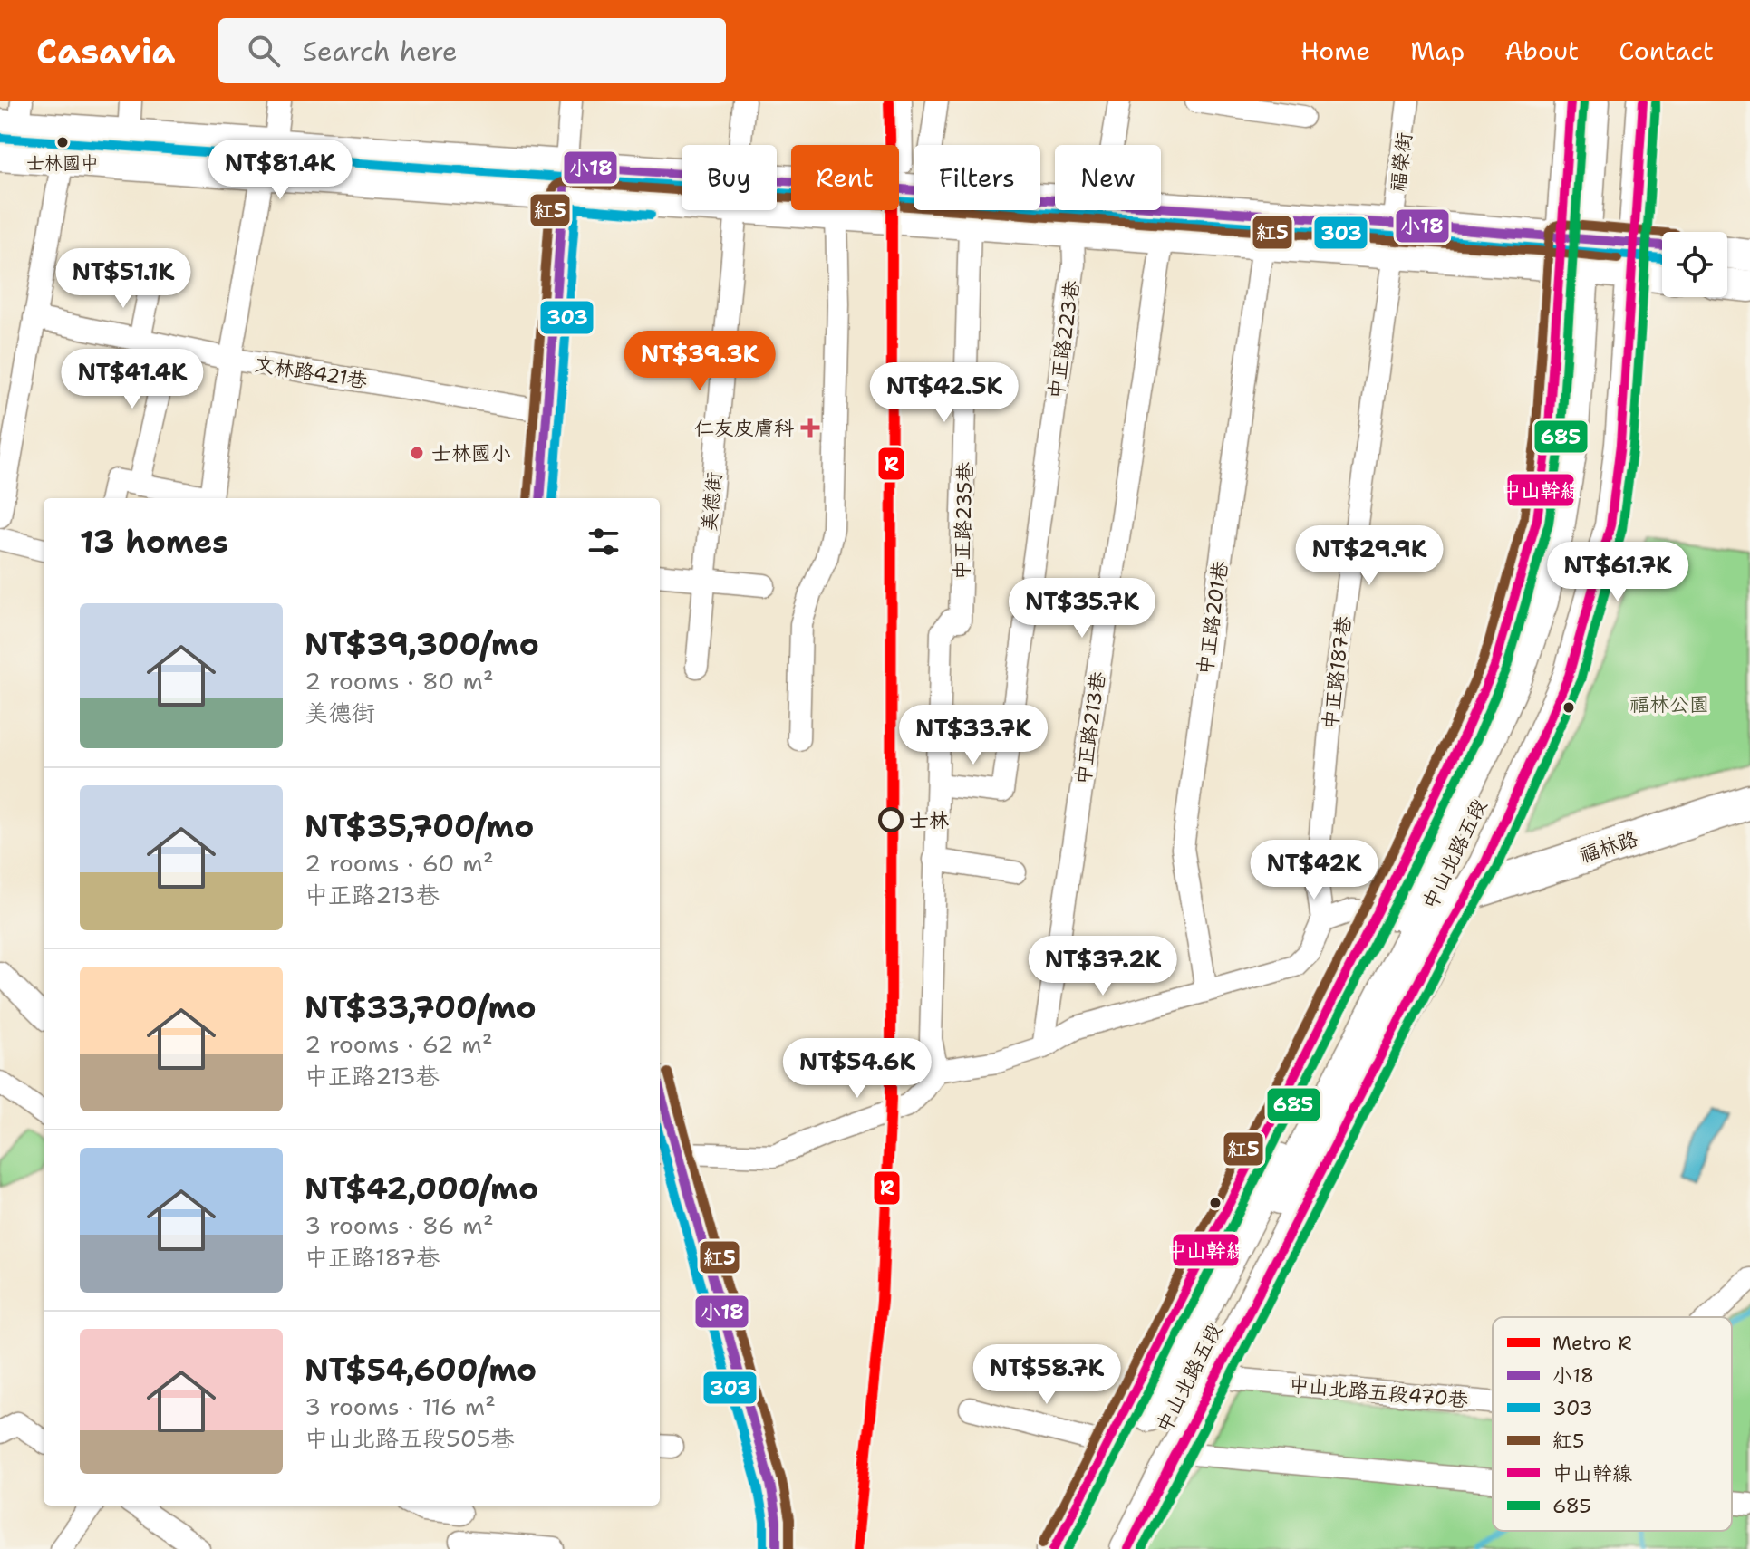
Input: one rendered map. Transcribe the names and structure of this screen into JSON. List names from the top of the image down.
{
  "streets": {
    "main road": ["福林路", "中山北路五段"],
    "street": [
      "福榮街",
      "中正路223巷",
      "文林路421巷",
      "美德街",
      "中正路235巷",
      "中正路201巷",
      "中正路187巷",
      "中正路213巷",
      "中山北路五段470巷"
    ]
  },
  "crossings": [
    ["福榮街", "中正路187巷"],
    ["中正路223巷", "中正路235巷"],
    ["福林路", "中山北路五段"],
    ["中山北路五段", "中山北路五段470巷"]
  ],
  "parks": ["福林公園"],
  "places": {
    "other": ["士林國中", "士林國小", "士林"],
    "health": ["仁友皮膚科"]
  },
  "lines": [
    "metro line R",
    "transit line 中山幹線",
    "transit line 685",
    "transit line 303",
    "transit line 小18",
    "transit line 紅5"
  ],
  "legend": [
    "Metro R",
    "小18",
    "303",
    "紅5",
    "中山幹線",
    "685"
  ],
  "page": {
    "header": "Casavia",
    "search": "Search here",
    "nav": [
      "Home",
      "Map",
      "About",
      "Contact"
    ],
    "price": [
      "NT$81.4K",
      "NT$51.1K",
      "NT$39.3K",
      "NT$41.4K",
      "NT$42.5K",
      "NT$29.9K",
      "NT$61.7K",
      "NT$35.7K",
      "NT$33.7K",
      "NT$42K",
      "NT$37.2K",
      "NT$54.6K",
      "NT$58.7K"
    ],
    "chip": [
      "Buy",
      "Rent",
      "Filters",
      "New"
    ],
    "heading": "13 homes",
    "list": [
      {
        "name": "NT$39,300/mo",
        "note": "2 rooms · 80 m² · 美德街"
      },
      {
        "name": "NT$35,700/mo",
        "note": "2 rooms · 60 m² · 中正路213巷"
      },
      {
        "name": "NT$33,700/mo",
        "note": "2 rooms · 62 m² · 中正路213巷"
      },
      {
        "name": "NT$42,000/mo",
        "note": "3 rooms · 86 m² · 中正路187巷"
      },
      {
        "name": "NT$54,600/mo",
        "note": "3 rooms · 116 m² · 中山北路五段505巷"
      }
    ]
  }
}
